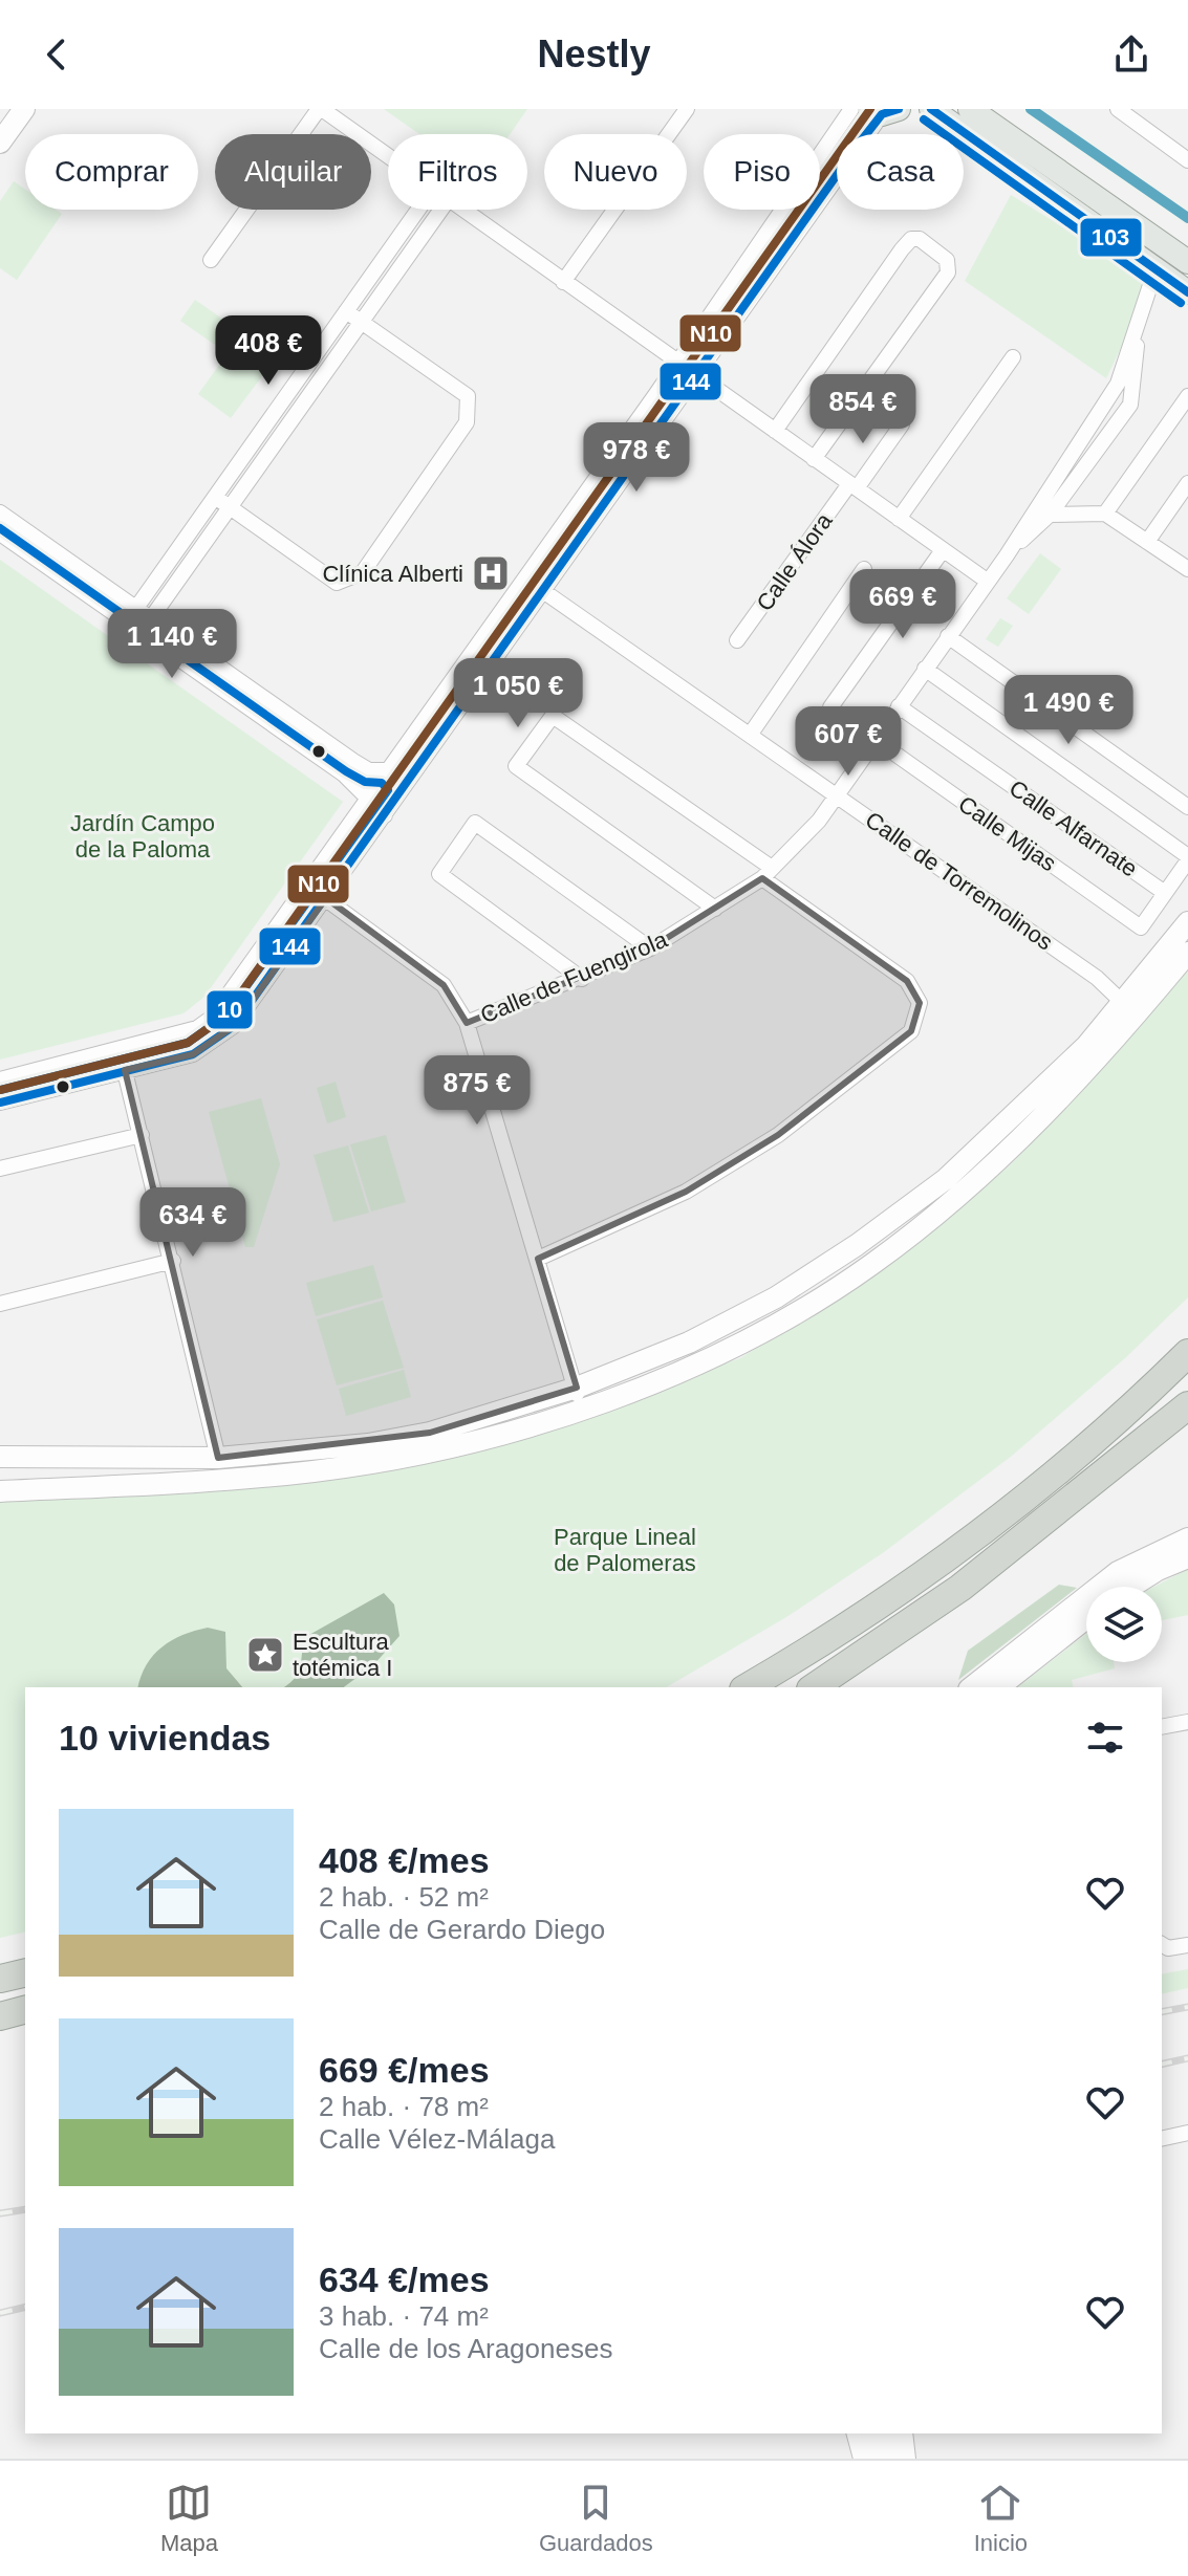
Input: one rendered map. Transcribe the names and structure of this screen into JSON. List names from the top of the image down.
{
  "streets": {
    "street": [
      "Calle Álora",
      "Calle Alfarnate",
      "Calle Mijas",
      "Calle de Torremolinos",
      "Calle de Fuengirola"
    ]
  },
  "crossings": [
    ["Calle Alfarnate", "Calle Mijas"],
    ["Calle Alfarnate", "Calle de Fuengirola"],
    ["Calle Mijas", "Calle de Fuengirola"],
    ["Calle de Torremolinos", "Calle de Fuengirola"]
  ],
  "parks": ["Jardín Campo de la Paloma", "Parque Lineal de Palomeras"],
  "places": {
    "hospital": ["Clínica Alberti"],
    "place": ["Escultura totémica I"]
  },
  "lines": [
    "transit line 144",
    "transit line N10",
    "transit line 103",
    "transit line 10"
  ],
  "page": {
    "header": "Nestly",
    "chip": [
      "Comprar",
      "Alquilar",
      "Filtros",
      "Nuevo",
      "Piso",
      "Casa"
    ],
    "price": [
      "408 €",
      "854 €",
      "978 €",
      "669 €",
      "1 140 €",
      "1 050 €",
      "1 490 €",
      "607 €",
      "875 €",
      "634 €"
    ],
    "heading": "10 viviendas",
    "list": [
      {
        "name": "408 €/mes",
        "note": "2 hab. · 52 m² · Calle de Gerardo Diego"
      },
      {
        "name": "669 €/mes",
        "note": "2 hab. · 78 m² · Calle Vélez-Málaga"
      },
      {
        "name": "634 €/mes",
        "note": "3 hab. · 74 m² · Calle de los Aragoneses"
      }
    ],
    "tabs": ["Mapa", "Guardados", "Inicio"]
  }
}
